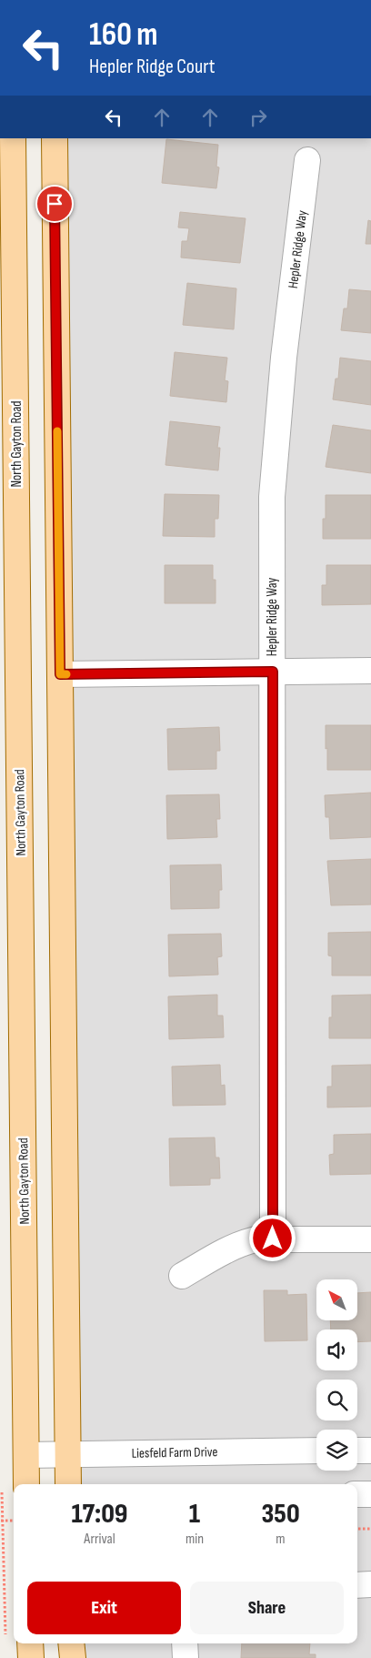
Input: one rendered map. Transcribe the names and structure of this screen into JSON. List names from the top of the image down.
{
  "streets": {
    "main road": ["North Gayton Road"],
    "street": ["Hepler Ridge Way", "Liesfeld Farm Drive"]
  },
  "crossings": [
    ["North Gayton Road", "Liesfeld Farm Drive"]
  ],
  "north": "top left",
  "page": {
    "turn": ["160 m", "Hepler Ridge Court"],
    "eta": [
      "17:09",
      "Arrival",
      "1",
      "min",
      "350",
      "m"
    ],
    "buttons": ["Exit", "Share"]
  }
}
